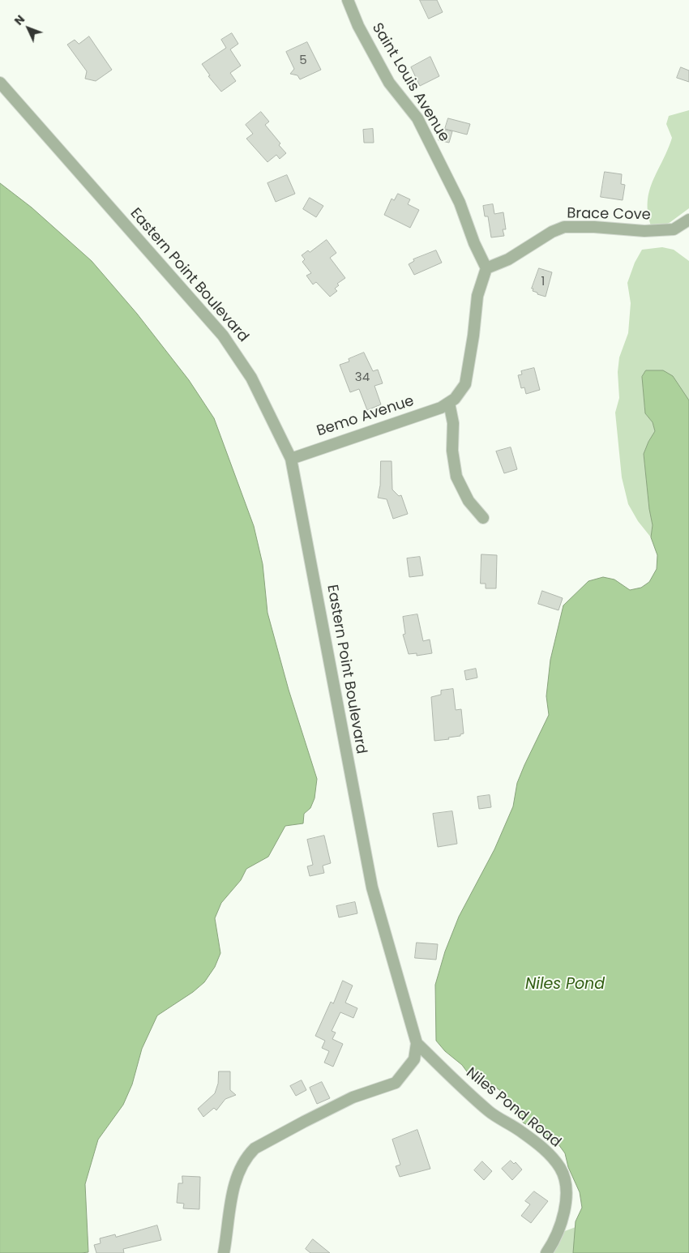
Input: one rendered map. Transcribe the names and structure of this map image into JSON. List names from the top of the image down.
{
  "streets": {
    "street": [
      "Saint Louis Avenue",
      "Brace Cove",
      "Eastern Point Boulevard",
      "Bemo Avenue",
      "Niles Pond Road"
    ]
  },
  "crossings": [
    ["Saint Louis Avenue", "Brace Cove"],
    ["Eastern Point Boulevard", "Bemo Avenue"],
    ["Eastern Point Boulevard", "Niles Pond Road"]
  ],
  "water": ["Niles Pond"],
  "house_numbers": ["5", "1", "34"],
  "north": "top left"
}
